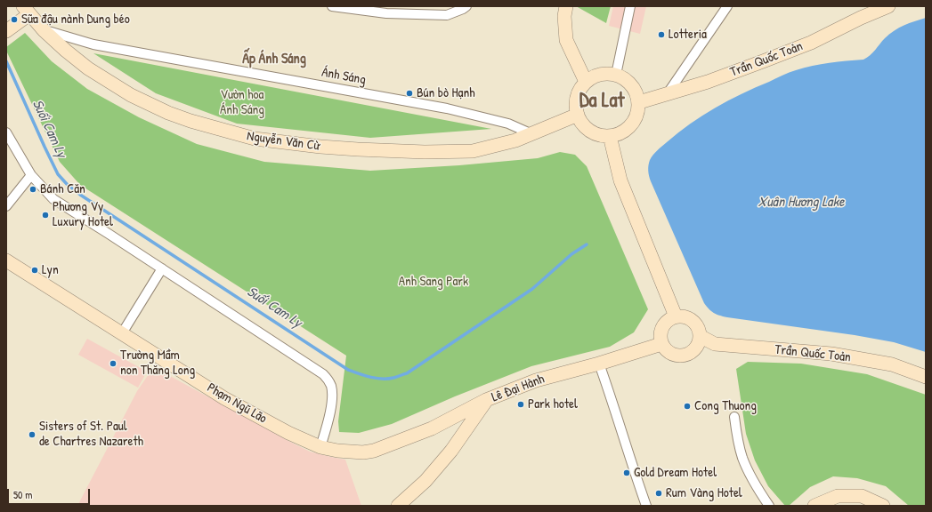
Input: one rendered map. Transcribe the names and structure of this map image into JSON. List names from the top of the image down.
{
  "streets": {
    "main road": [
      "Trần Quốc Toản",
      "Nguyễn Văn Cừ",
      "Lê Đại Hành",
      "Phạm Ngũ Lão"
    ],
    "street": ["Ánh Sáng"]
  },
  "crossings": [
    ["Trần Quốc Toản", "Nguyễn Văn Cừ"],
    ["Trần Quốc Toản", "Lê Đại Hành"],
    ["Ánh Sáng", "Nguyễn Văn Cừ"],
    ["Lê Đại Hành", "Phạm Ngũ Lão"]
  ],
  "districts": ["Ấp Ánh Sáng", "Da Lat"],
  "water": ["Suối Cam Ly", "Xuân Hương Lake"],
  "parks": ["Vườn hoa Ánh Sáng", "Anh Sang Park"],
  "places": [
    "Sữa đậu nành Dung béo",
    "Lotteria",
    "Bún bò Hạnh",
    "Bánh Căn",
    "Phương Vy Luxury Hotel",
    "Lyn",
    "Trường Mầm non Thăng Long",
    "Park hotel",
    "Cong Thuong",
    "Sisters of St. Paul de Chartres Nazareth",
    "Gold Dream Hotel",
    "Rum Vàng Hotel"
  ],
  "scale_bar": "50 m"
}
